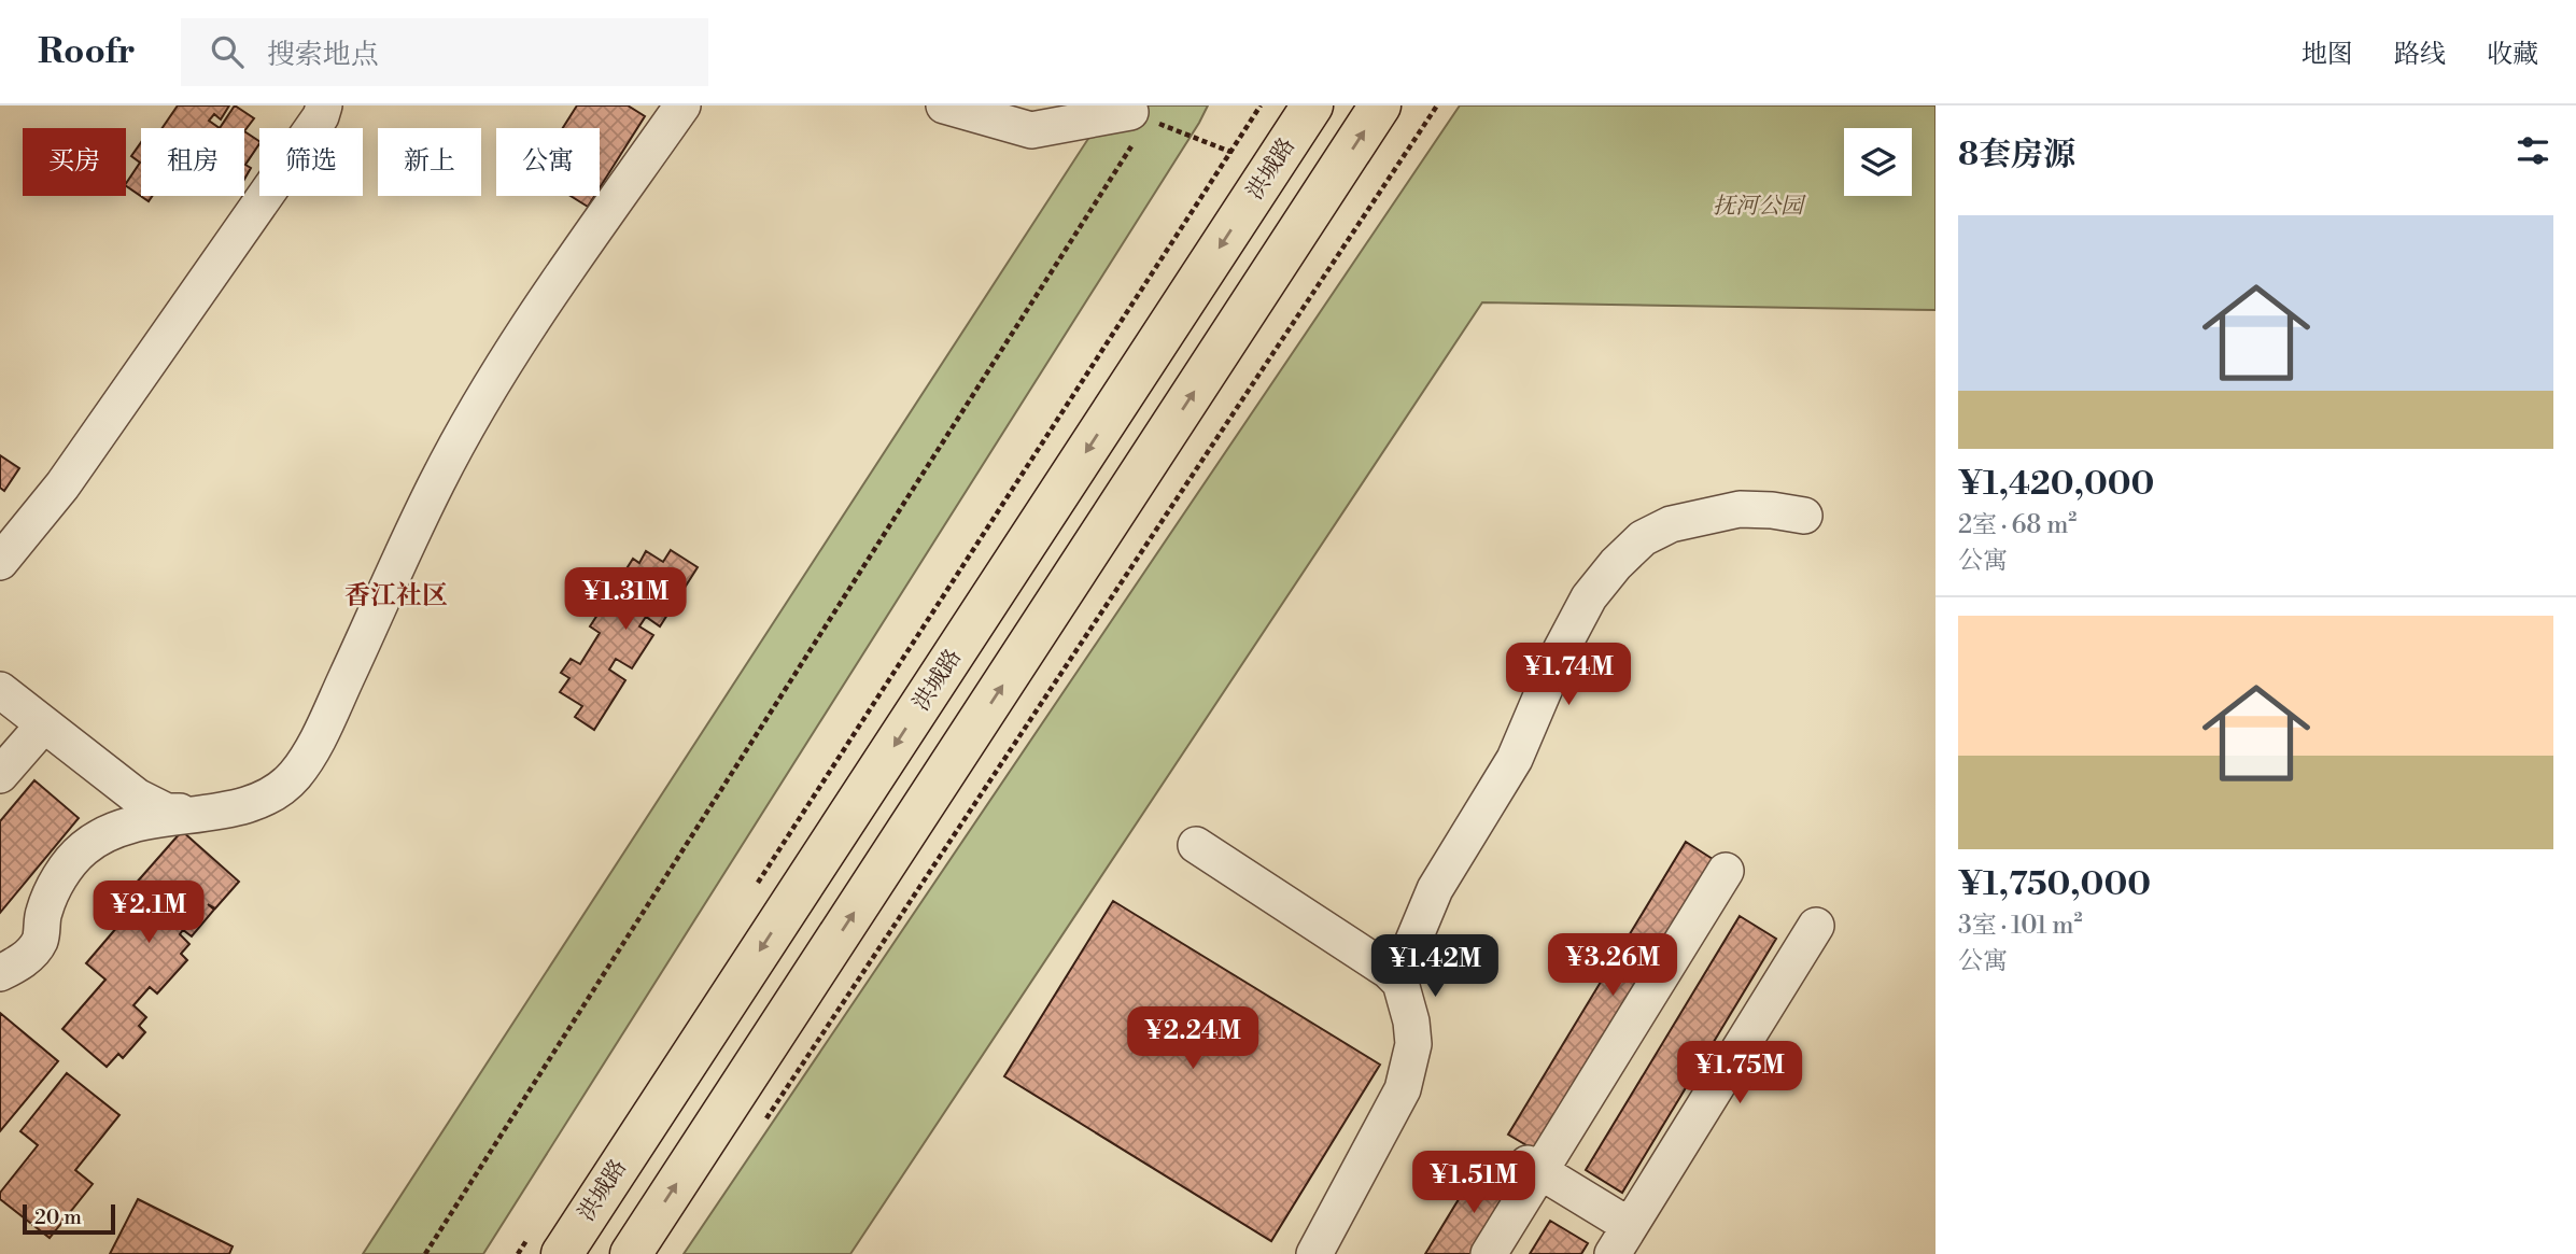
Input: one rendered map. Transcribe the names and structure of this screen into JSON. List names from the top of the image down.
{
  "streets": {
    "highway": ["洪城路"]
  },
  "districts": ["香江社区"],
  "parks": ["抚河公园"],
  "scale_bar": "20 m",
  "page": {
    "header": "Roofr",
    "search": "搜索地点",
    "nav": ["地图", "路线", "收藏"],
    "heading": "8套房源",
    "chip": [
      "买房",
      "租房",
      "筛选",
      "新上",
      "公寓"
    ],
    "list": [
      {
        "name": "¥1,420,000",
        "note": "2室 · 68 m² · 公寓"
      },
      {
        "name": "¥1,750,000",
        "note": "3室 · 101 m² · 公寓"
      }
    ],
    "price": [
      "¥1.31M",
      "¥1.74M",
      "¥2.1M",
      "¥3.26M",
      "¥1.42M",
      "¥2.24M",
      "¥1.75M",
      "¥1.51M"
    ],
    "scale": "20 m"
  }
}
